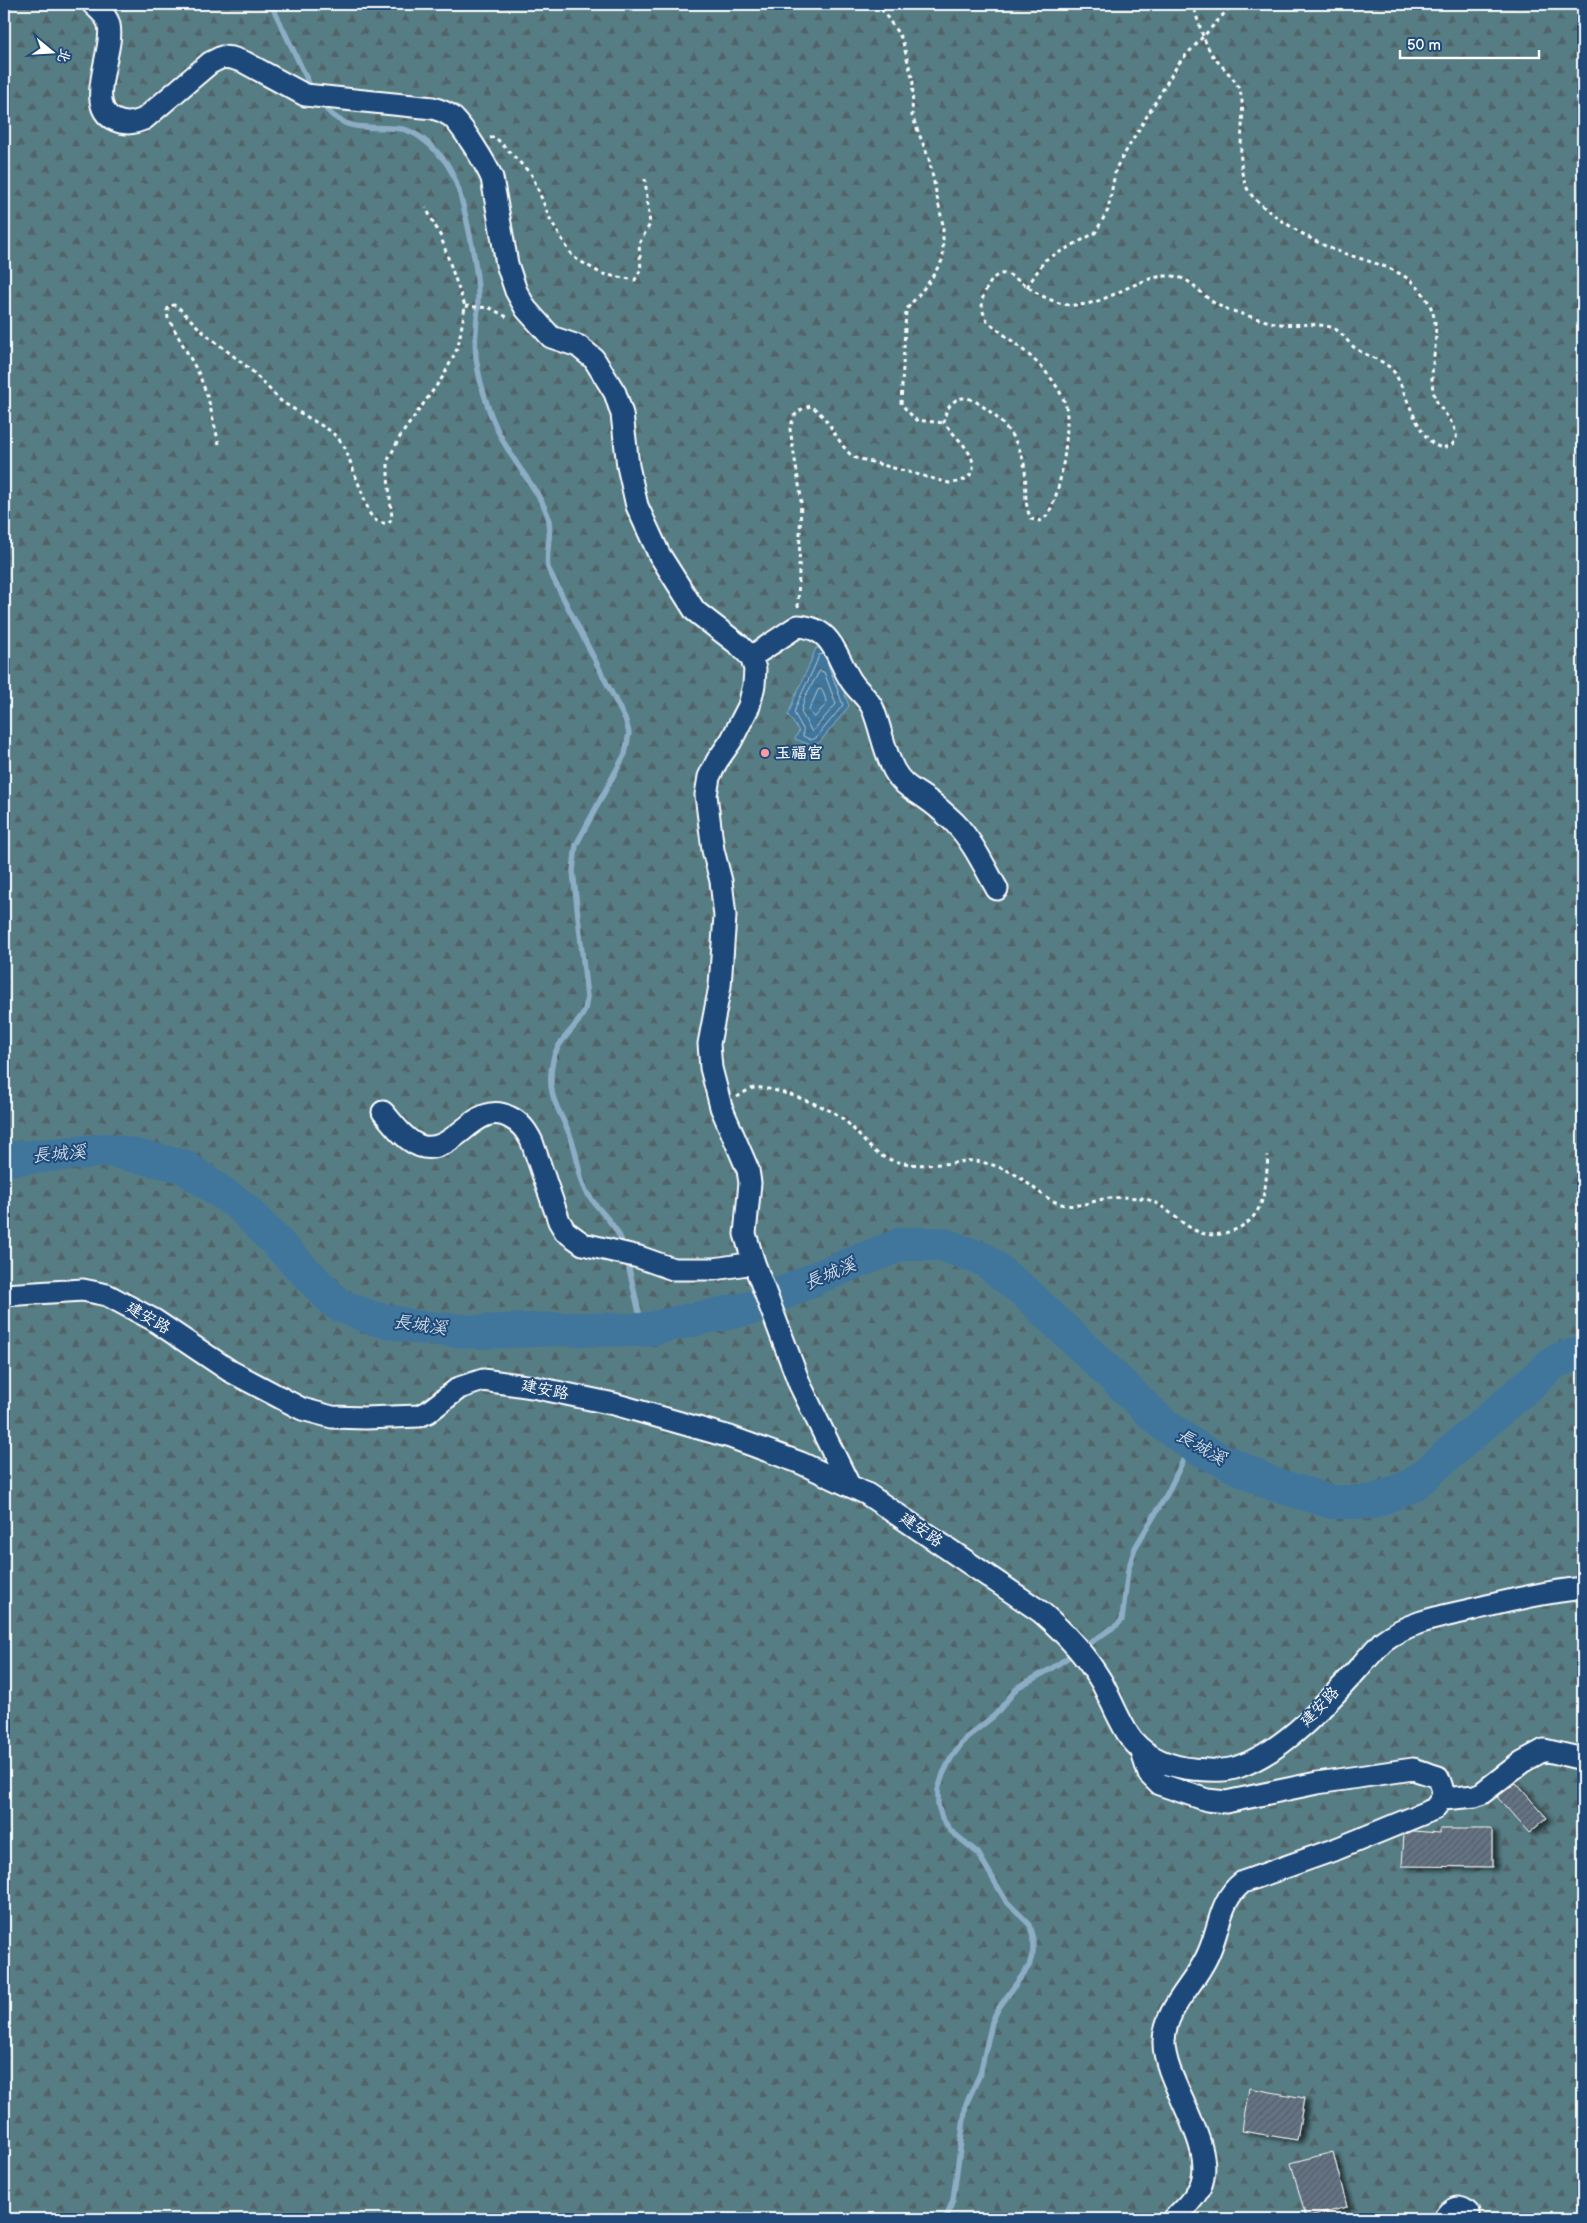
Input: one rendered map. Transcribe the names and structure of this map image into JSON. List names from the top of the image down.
{
  "streets": {
    "street": ["建安路"]
  },
  "water": ["長城溪"],
  "places": ["玉福宮"],
  "scale_bar": "50 m",
  "north": "right"
}
